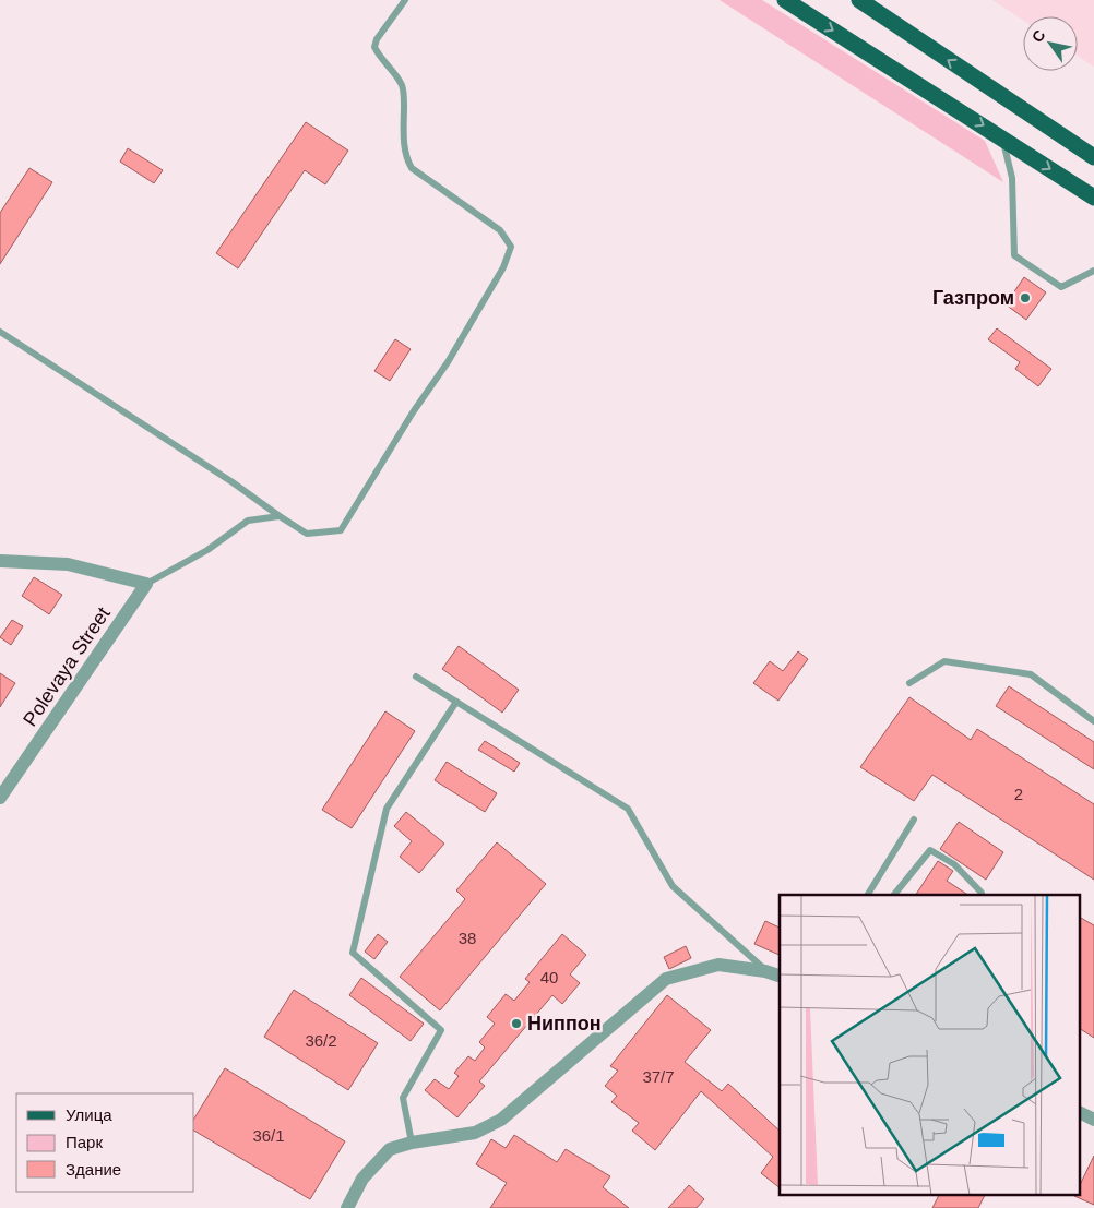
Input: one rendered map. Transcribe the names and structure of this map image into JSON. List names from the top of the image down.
{
  "streets": {
    "street": ["Polevaya Street"]
  },
  "places": ["Газпром", "Ниппон"],
  "house_numbers": [
    "2",
    "38",
    "40",
    "36/2",
    "37/7",
    "36/1"
  ],
  "legend": ["Улица", "Парк", "Здание"],
  "north": "top left"
}
